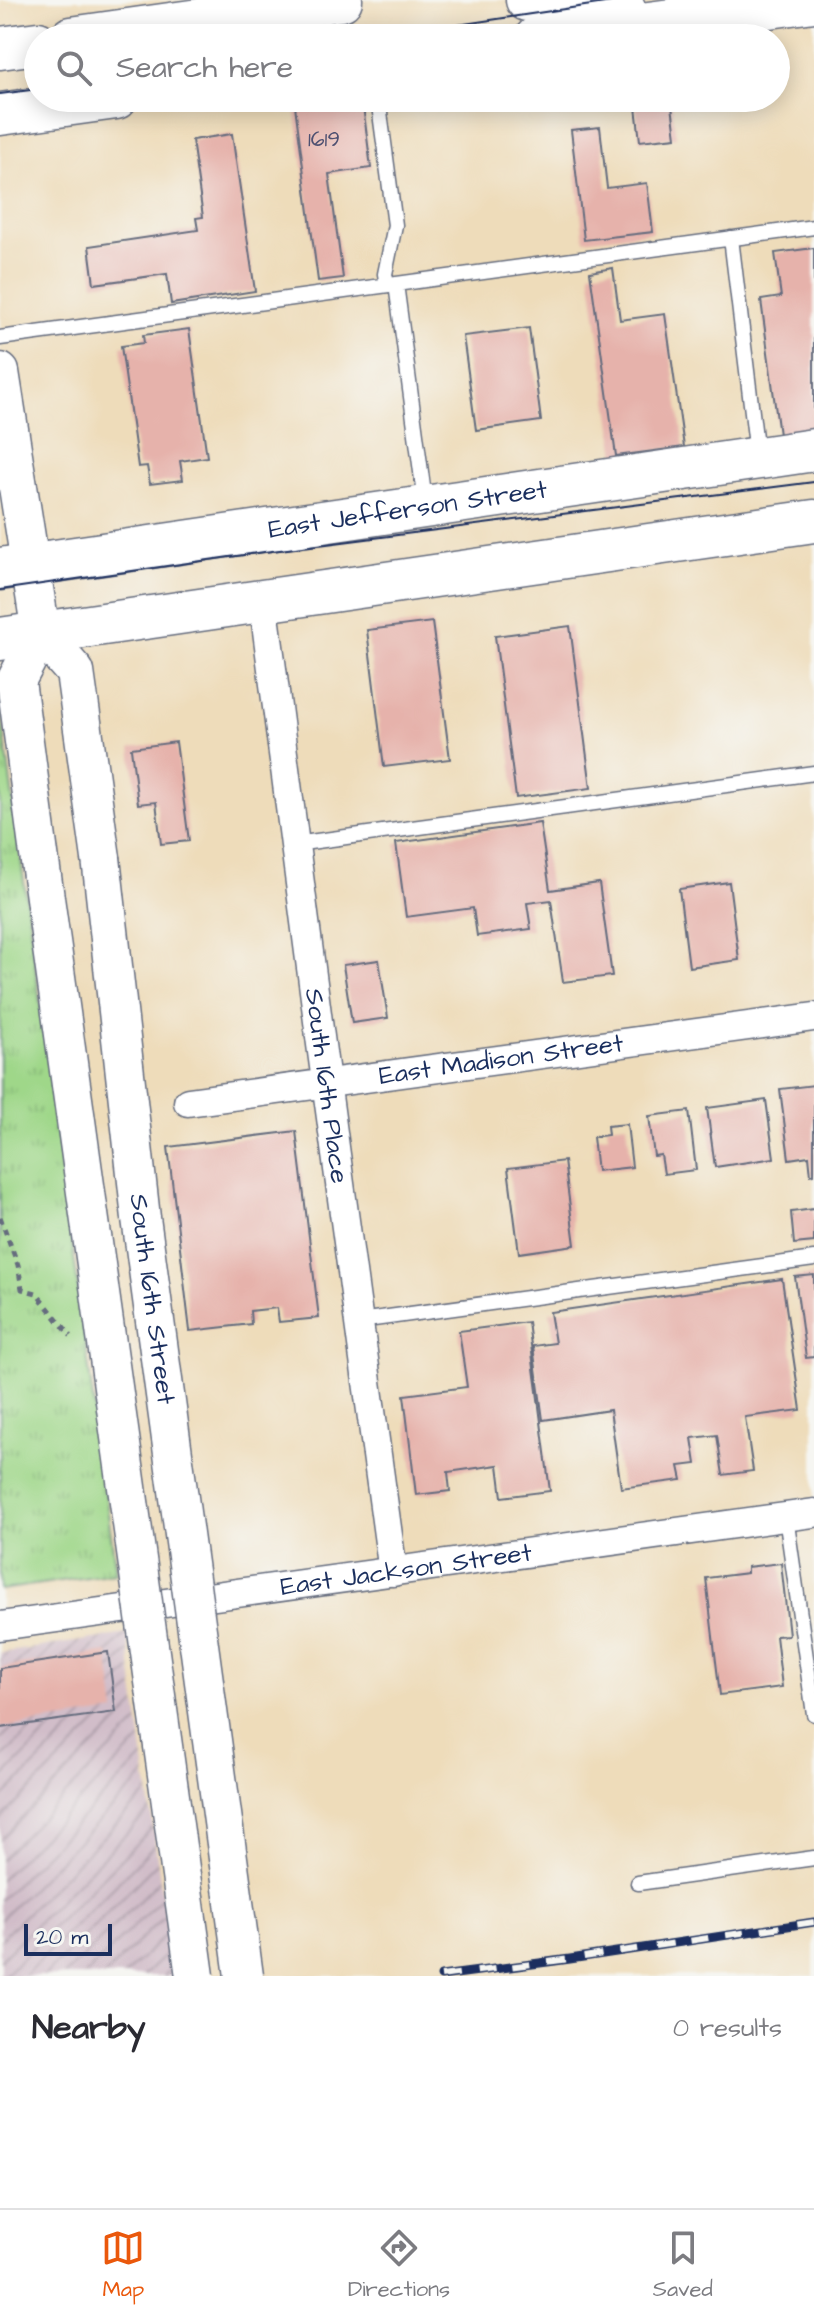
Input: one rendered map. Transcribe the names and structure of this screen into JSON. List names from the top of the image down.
{
  "streets": {
    "main road": ["East Jefferson Street", "South 16th Street"],
    "street": ["East Madison Street", "South 16th Place", "East Jackson Street"]
  },
  "crossings": [
    ["East Madison Street", "South 16th Place"],
    ["South 16th Place", "East Jackson Street"]
  ],
  "house_numbers": ["1619"],
  "scale_bar": "20 m",
  "page": {
    "search": "Search here",
    "scale": "20 m",
    "heading": ["Nearby", "0 results"],
    "nav": ["Map", "Directions", "Saved"]
  }
}
